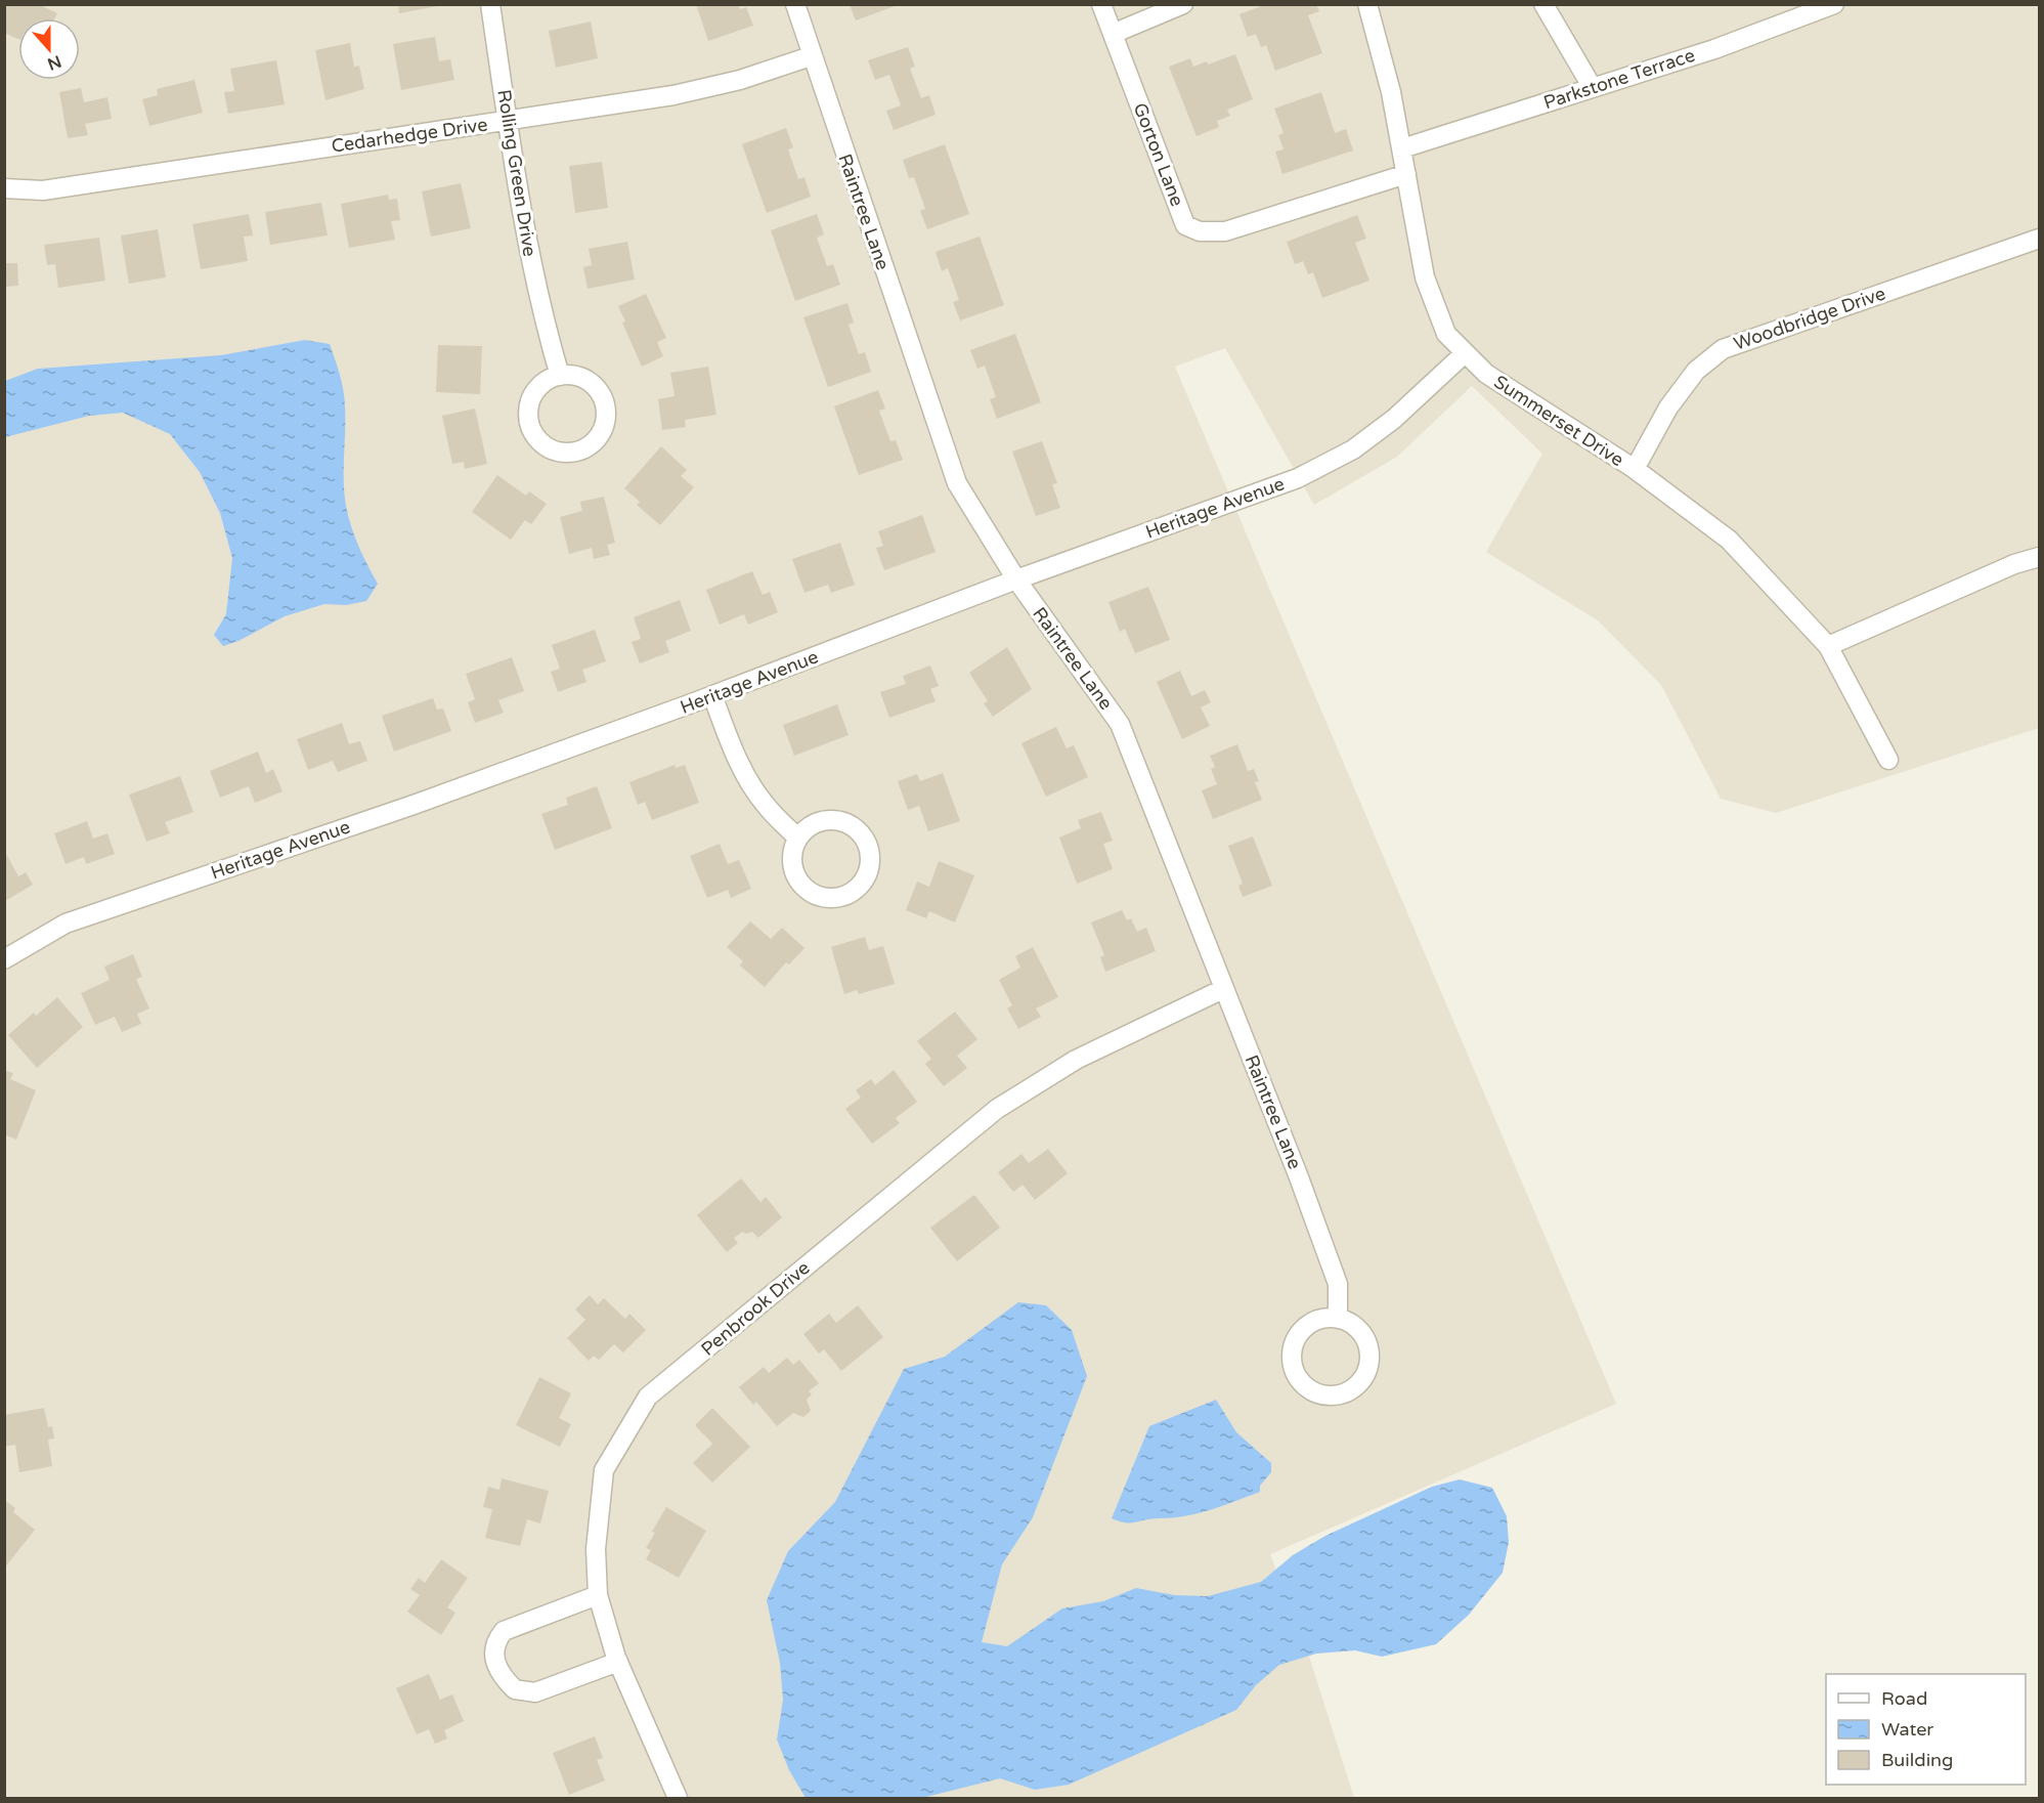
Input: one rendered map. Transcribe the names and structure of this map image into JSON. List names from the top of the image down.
{
  "streets": {
    "street": [
      "Parkstone Terrace",
      "Cedarhedge Drive",
      "Gorton Lane",
      "Rolling Green Drive",
      "Raintree Lane",
      "Woodbridge Drive",
      "Summerset Drive",
      "Heritage Avenue",
      "Penbrook Drive"
    ]
  },
  "crossings": [
    ["Parkstone Terrace", "Summerset Drive"],
    ["Cedarhedge Drive", "Rolling Green Drive"],
    ["Cedarhedge Drive", "Raintree Lane"],
    ["Gorton Lane", "Summerset Drive"],
    ["Raintree Lane", "Heritage Avenue"],
    ["Raintree Lane", "Penbrook Drive"],
    ["Woodbridge Drive", "Summerset Drive"],
    ["Summerset Drive", "Heritage Avenue"]
  ],
  "legend": ["Road", "Water", "Building"],
  "north": "bottom"
}
